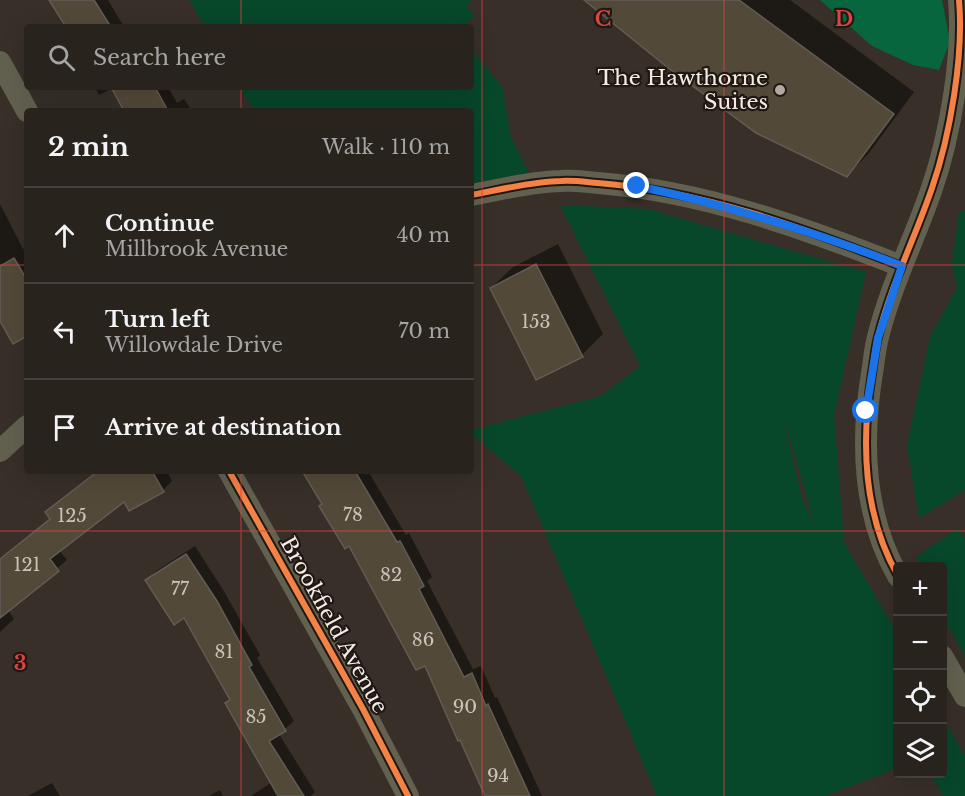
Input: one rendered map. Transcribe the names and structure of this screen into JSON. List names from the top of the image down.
{
  "streets": {
    "street": ["Brookfield Avenue"]
  },
  "places": ["The Hawthorne Suites"],
  "house_numbers": [
    "153",
    "78",
    "125",
    "121",
    "82",
    "77",
    "86",
    "81",
    "90",
    "85",
    "94"
  ],
  "page": {
    "search": "Search here",
    "heading": ["2 min", "Walk · 110 m"],
    "list": [
      ["Continue", "Millbrook Avenue", "40 m"],
      ["Turn left", "Willowdale Drive", "70 m"],
      "Arrive at destination"
    ],
    "map_buttons": ["+", "−"]
  },
  "grid": {
    "columns": ["C", "D"],
    "rows": ["3"]
  }
}
